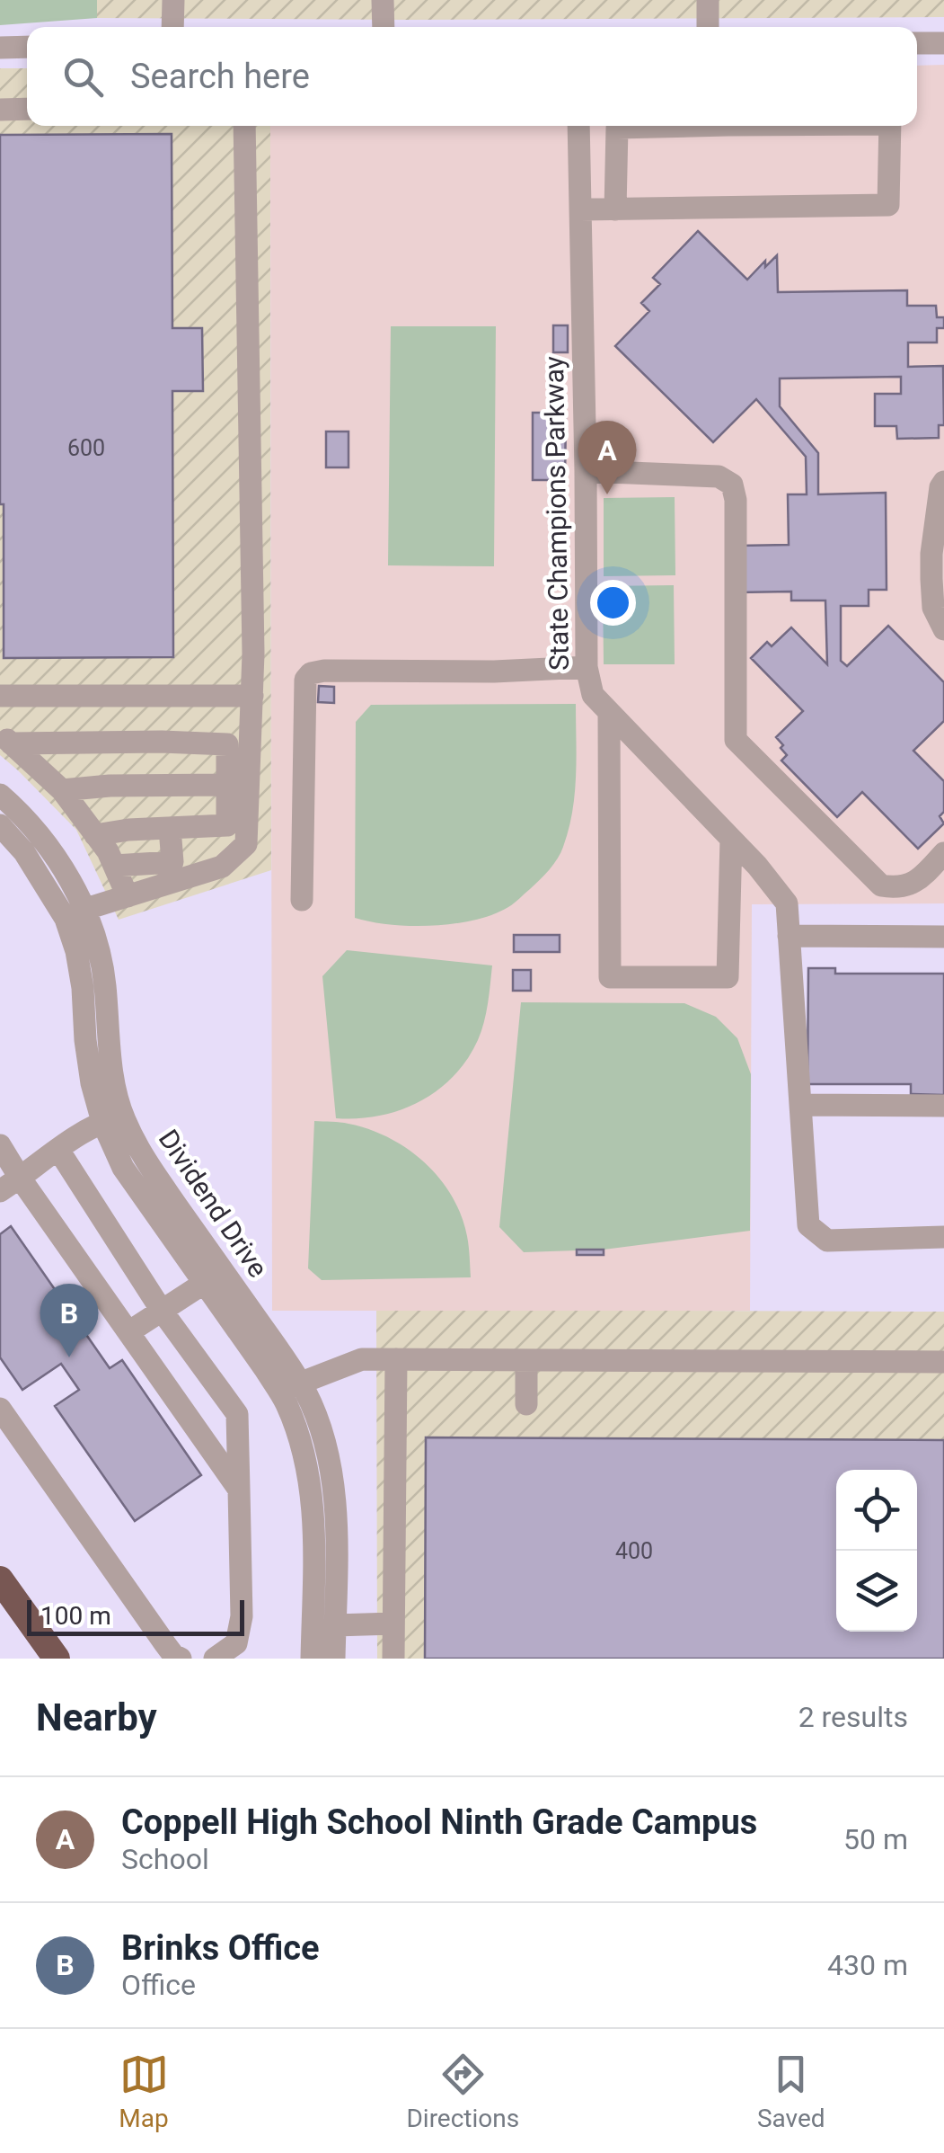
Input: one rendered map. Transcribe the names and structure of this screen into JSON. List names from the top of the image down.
{
  "streets": {
    "street": ["State Champions Parkway", "Dividend Drive"]
  },
  "house_numbers": ["600", "400"],
  "scale_bar": "100 m",
  "page": {
    "search": "Search here",
    "pins": ["A", "B"],
    "scale": "100 m",
    "heading": ["Nearby", "2 results"],
    "list": [
      {
        "mark": "A",
        "name": "Coppell High School Ninth Grade Campus",
        "note": "School",
        "value": "50 m"
      },
      {
        "mark": "B",
        "name": "Brinks Office",
        "note": "Office",
        "value": "430 m"
      }
    ],
    "nav": ["Map", "Directions", "Saved"]
  }
}
